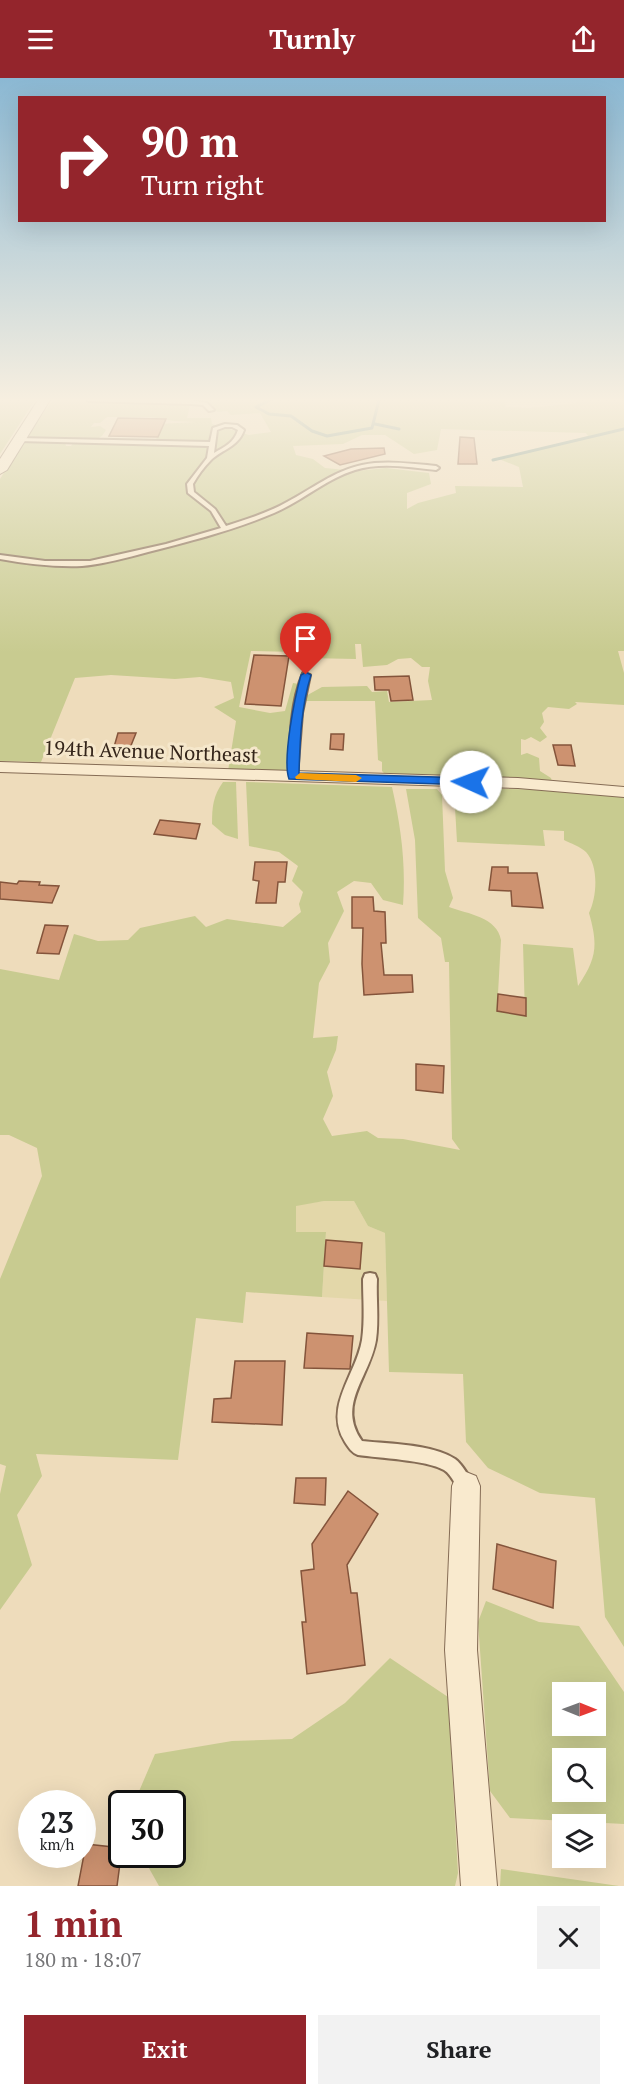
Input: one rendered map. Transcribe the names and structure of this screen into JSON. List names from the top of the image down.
{
  "streets": {
    "street": ["194th Avenue Northeast"]
  },
  "north": "right",
  "page": {
    "header": "Turnly",
    "turn": ["90 m", "Turn right"],
    "speed": "23 km/h",
    "limit": "30",
    "heading": ["1 min", "180 m · 18:07"],
    "buttons": ["Exit", "Share"]
  }
}
